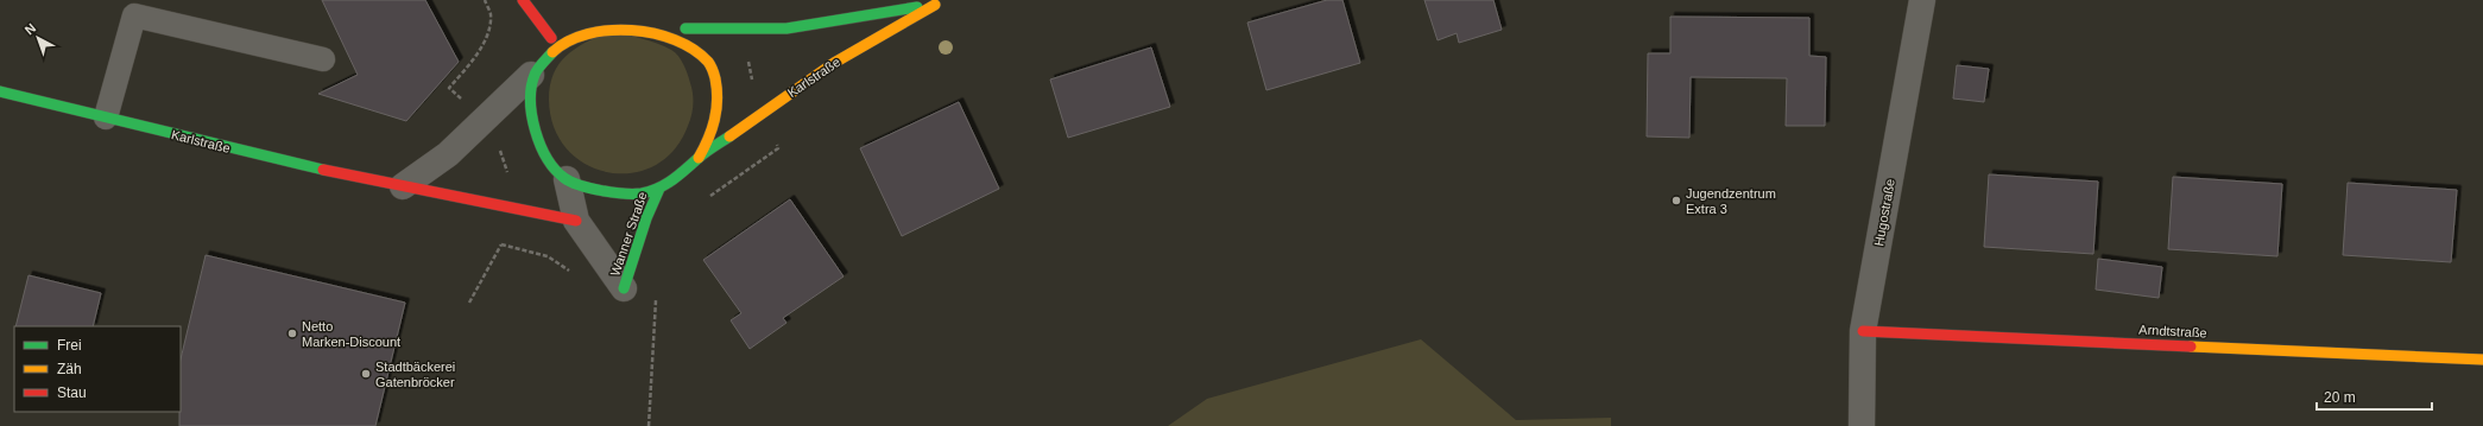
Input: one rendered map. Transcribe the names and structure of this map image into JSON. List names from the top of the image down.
{
  "streets": {
    "street": [
      "Karlstraße",
      "Hugostraße",
      "Wanner Straße",
      "Arndtstraße"
    ]
  },
  "crossings": [
    ["Karlstraße", "Wanner Straße"],
    ["Hugostraße", "Arndtstraße"]
  ],
  "places": ["Jugendzentrum Extra 3", "Netto Marken-Discount", "Stadtbäckerei Gatenbröcker"],
  "legend": ["Frei", "Zäh", "Stau"],
  "scale_bar": "20 m",
  "north": "top left"
}
